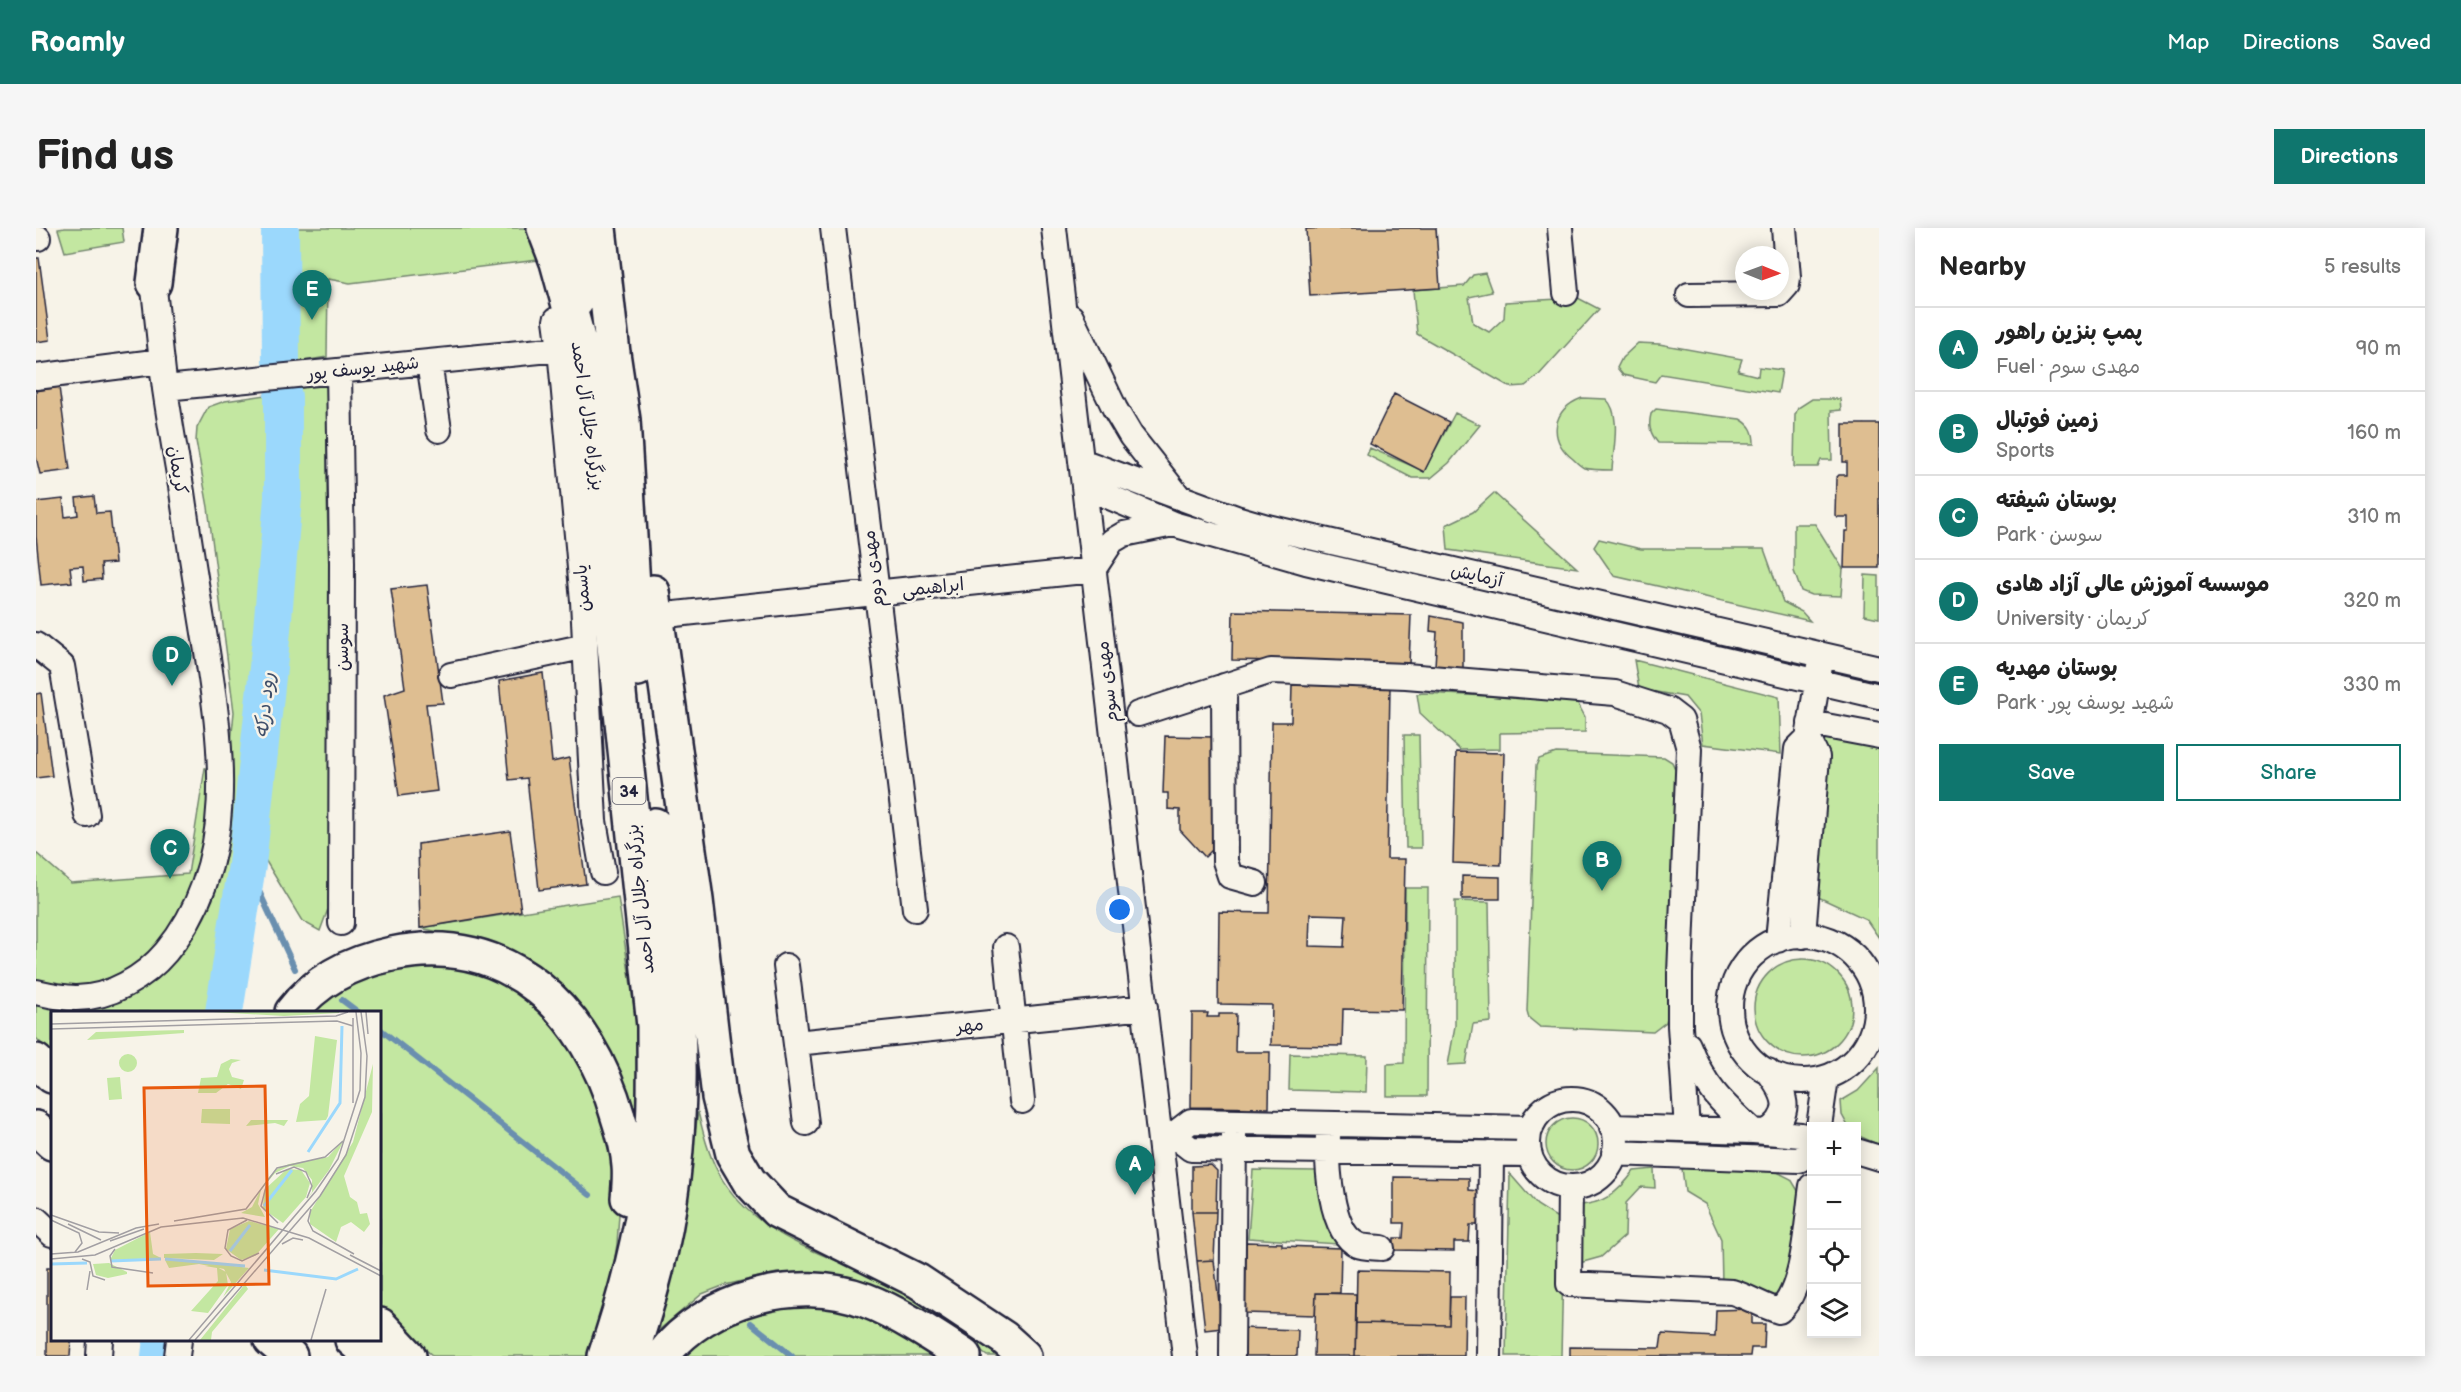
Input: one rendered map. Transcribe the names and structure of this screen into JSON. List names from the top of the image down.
{
  "streets": {
    "highway": ["بزرگراه جلال آل احمد", "34"],
    "street": [
      "شهید یوسف پور",
      "کریمان",
      "مهدی دوم",
      "آزمایش",
      "ابراهیمی",
      "یاسمن",
      "سوسن",
      "مهدی سوم",
      "مهر"
    ]
  },
  "crossings": [
    ["شهید یوسف پور", "بزرگراه جلال آل احمد"],
    ["شهید یوسف پور", "کریمان"],
    ["شهید یوسف پور", "یاسمن"],
    ["شهید یوسف پور", "سوسن"],
    ["بزرگراه جلال آل احمد", "یاسمن"],
    ["مهدی دوم", "ابراهیمی"],
    ["آزمایش", "مهدی سوم"],
    ["ابراهیمی", "مهدی سوم"],
    ["مهدی سوم", "مهر"]
  ],
  "water": ["رود درکه"],
  "north": "right",
  "page": {
    "header": "Roamly",
    "nav": ["Map", "Directions", "Saved"],
    "buttons": [
      "Directions",
      ["Save", "Share"]
    ],
    "title": "Find us",
    "heading": ["Nearby", "5 results"],
    "pins": [
      "E",
      "D",
      "C",
      "B",
      "A"
    ],
    "list": [
      {
        "mark": "A",
        "name": "پمپ بنزین راهور",
        "note": "Fuel · مهدی سوم",
        "value": "90 m"
      },
      {
        "mark": "B",
        "name": "زمین فوتبال",
        "note": "Sports",
        "value": "160 m"
      },
      {
        "mark": "C",
        "name": "بوستان شیفته",
        "note": "Park · سوسن",
        "value": "310 m"
      },
      {
        "mark": "D",
        "name": "موسسه آموزش عالی آزاد هادی",
        "note": "University · کریمان",
        "value": "320 m"
      },
      {
        "mark": "E",
        "name": "بوستان مهدیه",
        "note": "Park · شهید یوسف پور",
        "value": "330 m"
      }
    ],
    "map_buttons": ["+", "−"]
  }
}
